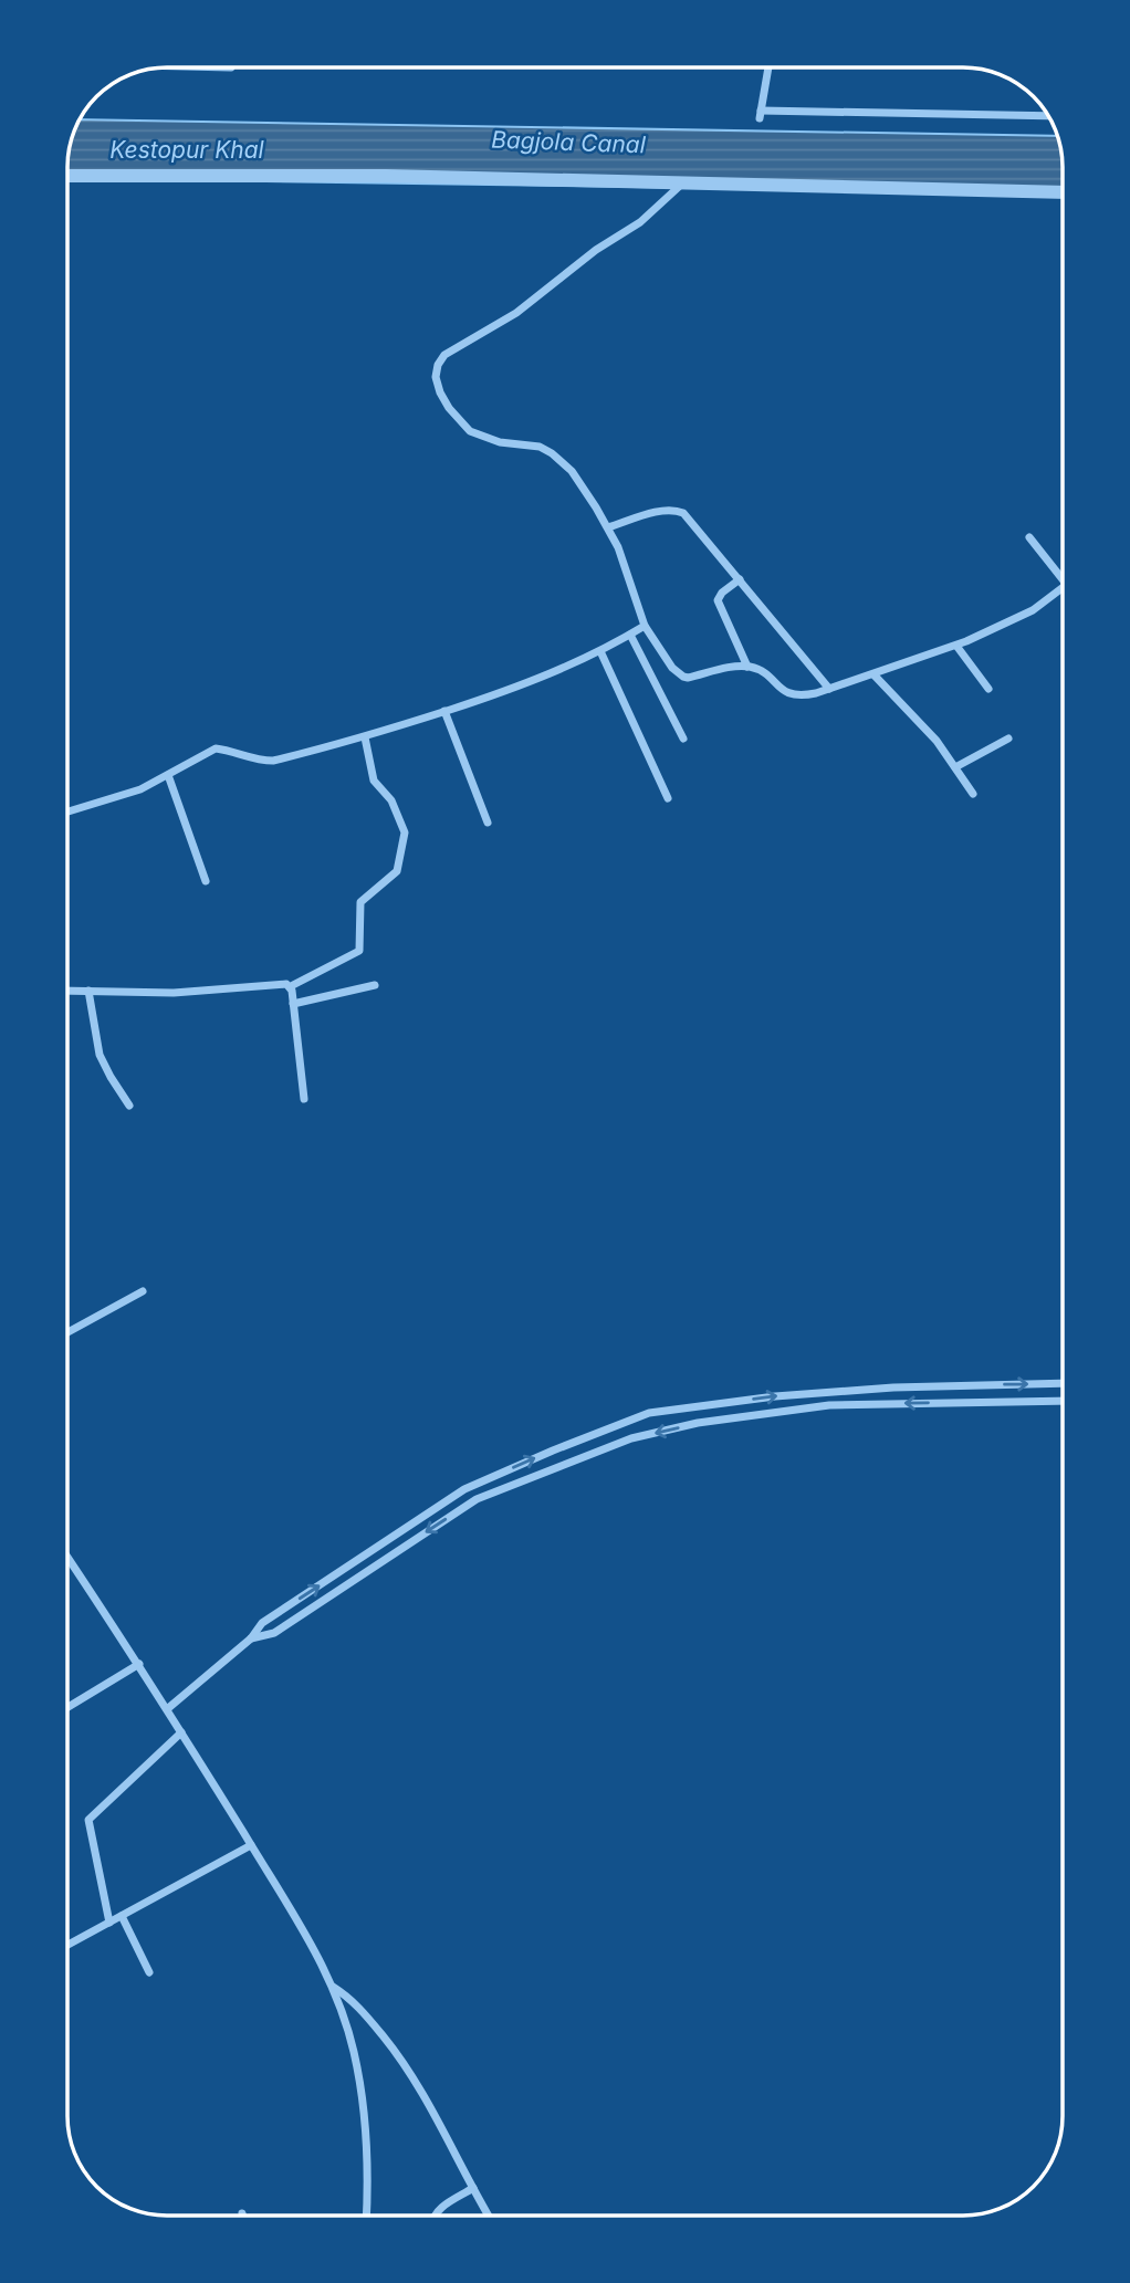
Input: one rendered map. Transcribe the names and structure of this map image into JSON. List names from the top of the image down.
{
  "water": ["Bagjola Canal", "Kestopur Khal"]
}
